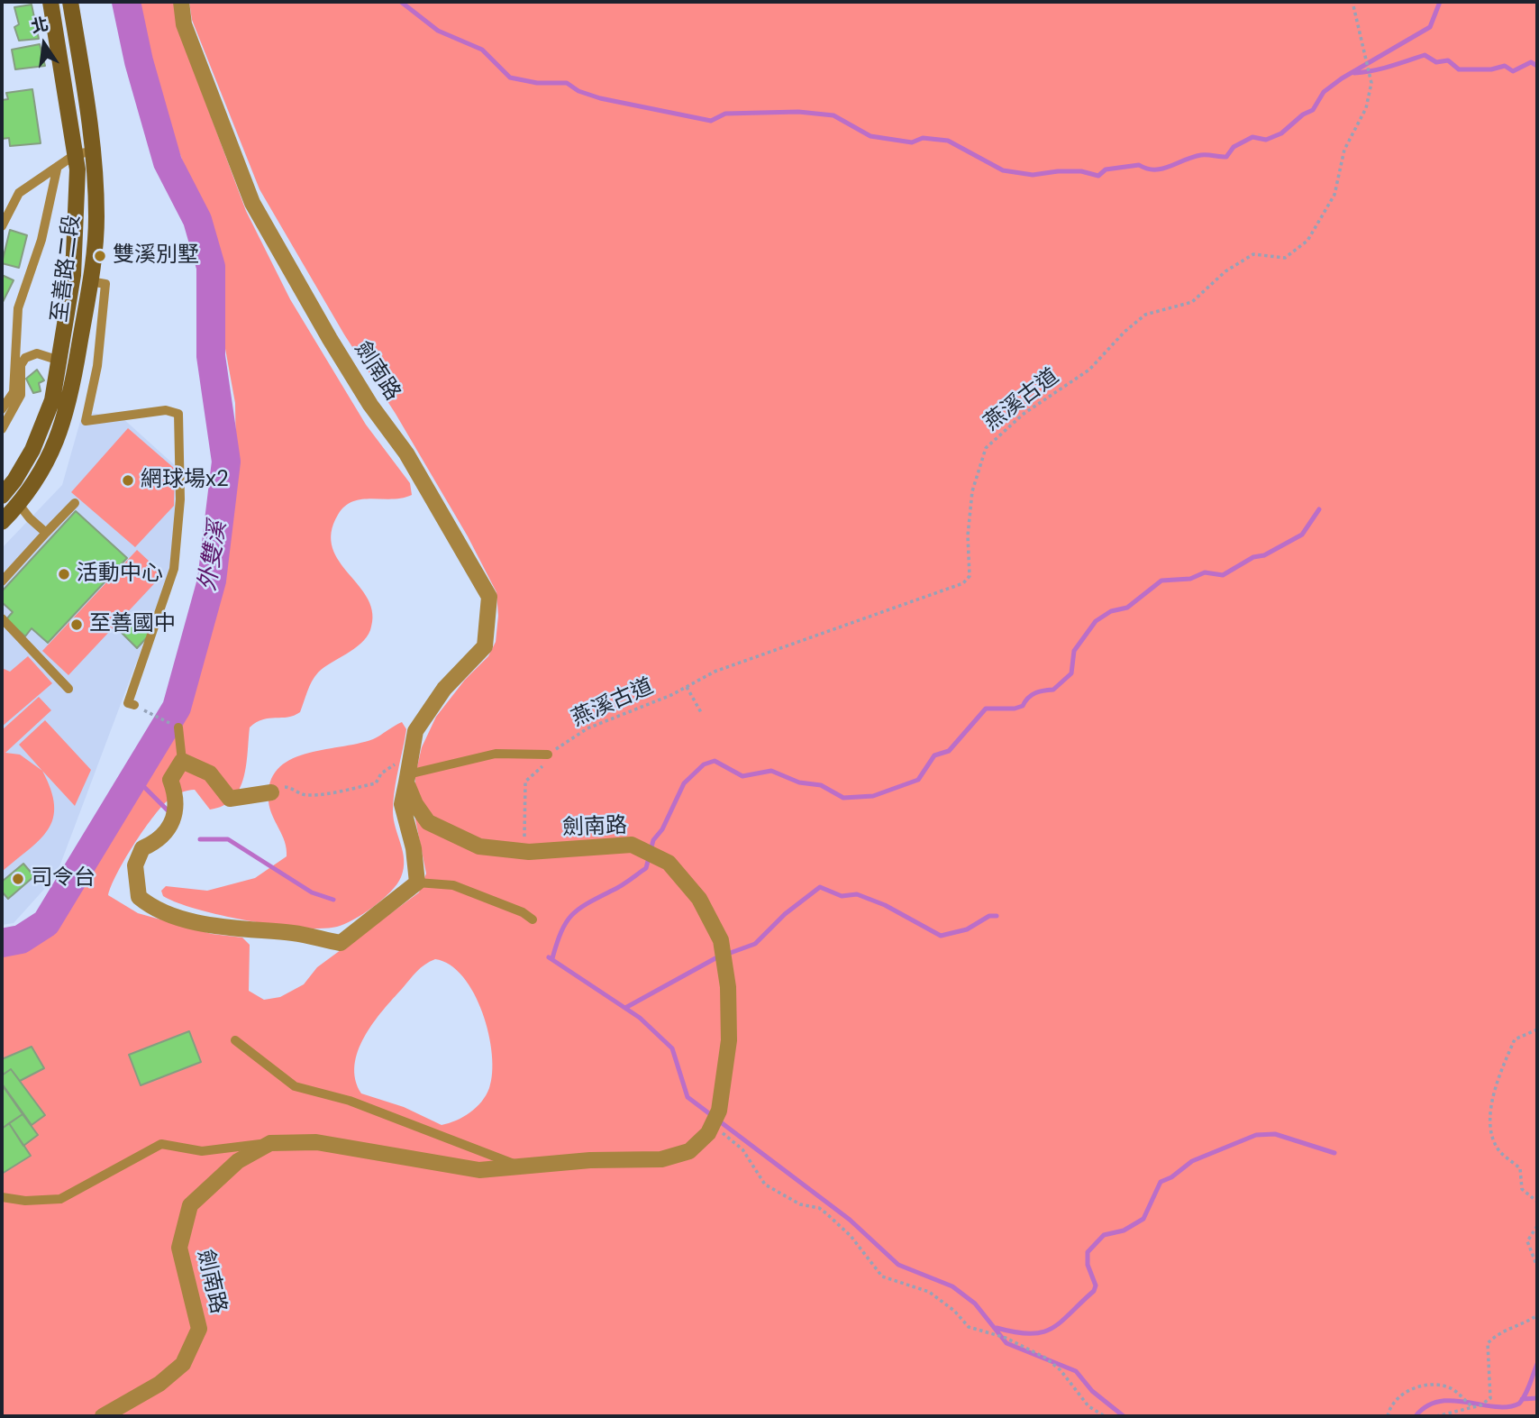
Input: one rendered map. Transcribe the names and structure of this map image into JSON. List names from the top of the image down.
{
  "streets": {
    "street": ["至善路二段", "劍南路"],
    "path": ["燕溪古道"]
  },
  "water": ["外雙溪"],
  "places": [
    "雙溪別墅",
    "網球場x2",
    "活動中心",
    "至善國中",
    "司令台"
  ],
  "north": "top"
}
